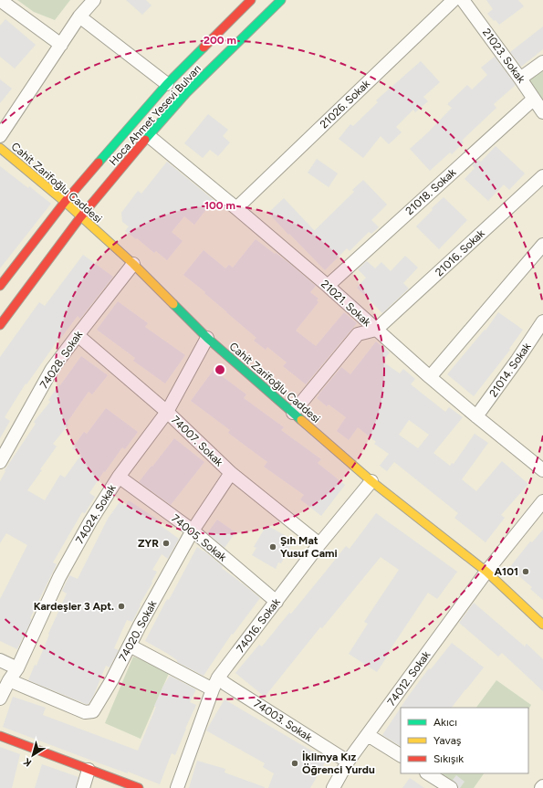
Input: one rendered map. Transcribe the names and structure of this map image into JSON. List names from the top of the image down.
{
  "streets": {
    "street": [
      "21023. Sokak",
      "21026. Sokak",
      "Hoca Ahmet Yesevi Bulvarı",
      "Cahit Zarifoğlu Caddesi",
      "21018. Sokak",
      "21016. Sokak",
      "21021. Sokak",
      "74028. Sokak",
      "21014. Sokak",
      "74007. Sokak",
      "74024. Sokak",
      "74005. Sokak",
      "74016. Sokak",
      "74020. Sokak",
      "74012. Sokak",
      "74003. Sokak"
    ]
  },
  "crossings": [
    ["21023. Sokak", "21018. Sokak"],
    ["21026. Sokak", "21021. Sokak"],
    ["Hoca Ahmet Yesevi Bulvarı", "Cahit Zarifoğlu Caddesi"],
    ["Hoca Ahmet Yesevi Bulvarı", "21021. Sokak"],
    ["Cahit Zarifoğlu Caddesi", "74028. Sokak"],
    ["Cahit Zarifoğlu Caddesi", "74024. Sokak"],
    ["Cahit Zarifoğlu Caddesi", "74016. Sokak"],
    ["Cahit Zarifoğlu Caddesi", "74012. Sokak"],
    ["21018. Sokak", "21021. Sokak"],
    ["21016. Sokak", "21021. Sokak"],
    ["21021. Sokak", "21014. Sokak"],
    ["74028. Sokak", "74007. Sokak"],
    ["74007. Sokak", "74024. Sokak"],
    ["74007. Sokak", "74016. Sokak"],
    ["74007. Sokak", "74020. Sokak"],
    ["74024. Sokak", "74005. Sokak"],
    ["74024. Sokak", "74020. Sokak"],
    ["74005. Sokak", "74016. Sokak"],
    ["74005. Sokak", "74020. Sokak"],
    ["74016. Sokak", "74003. Sokak"],
    ["74020. Sokak", "74003. Sokak"],
    ["74012. Sokak", "74003. Sokak"]
  ],
  "places": [
    "ZYR",
    "Şıh Mat Yusuf Cami",
    "A101",
    "Kardeşler 3 Apt.",
    "İklimya Kız Öğrenci Yurdu"
  ],
  "legend": ["Akıcı", "Yavaş", "Sıkışık"],
  "north": "bottom left",
  "rings": ["200 m", "100 m"]
}
